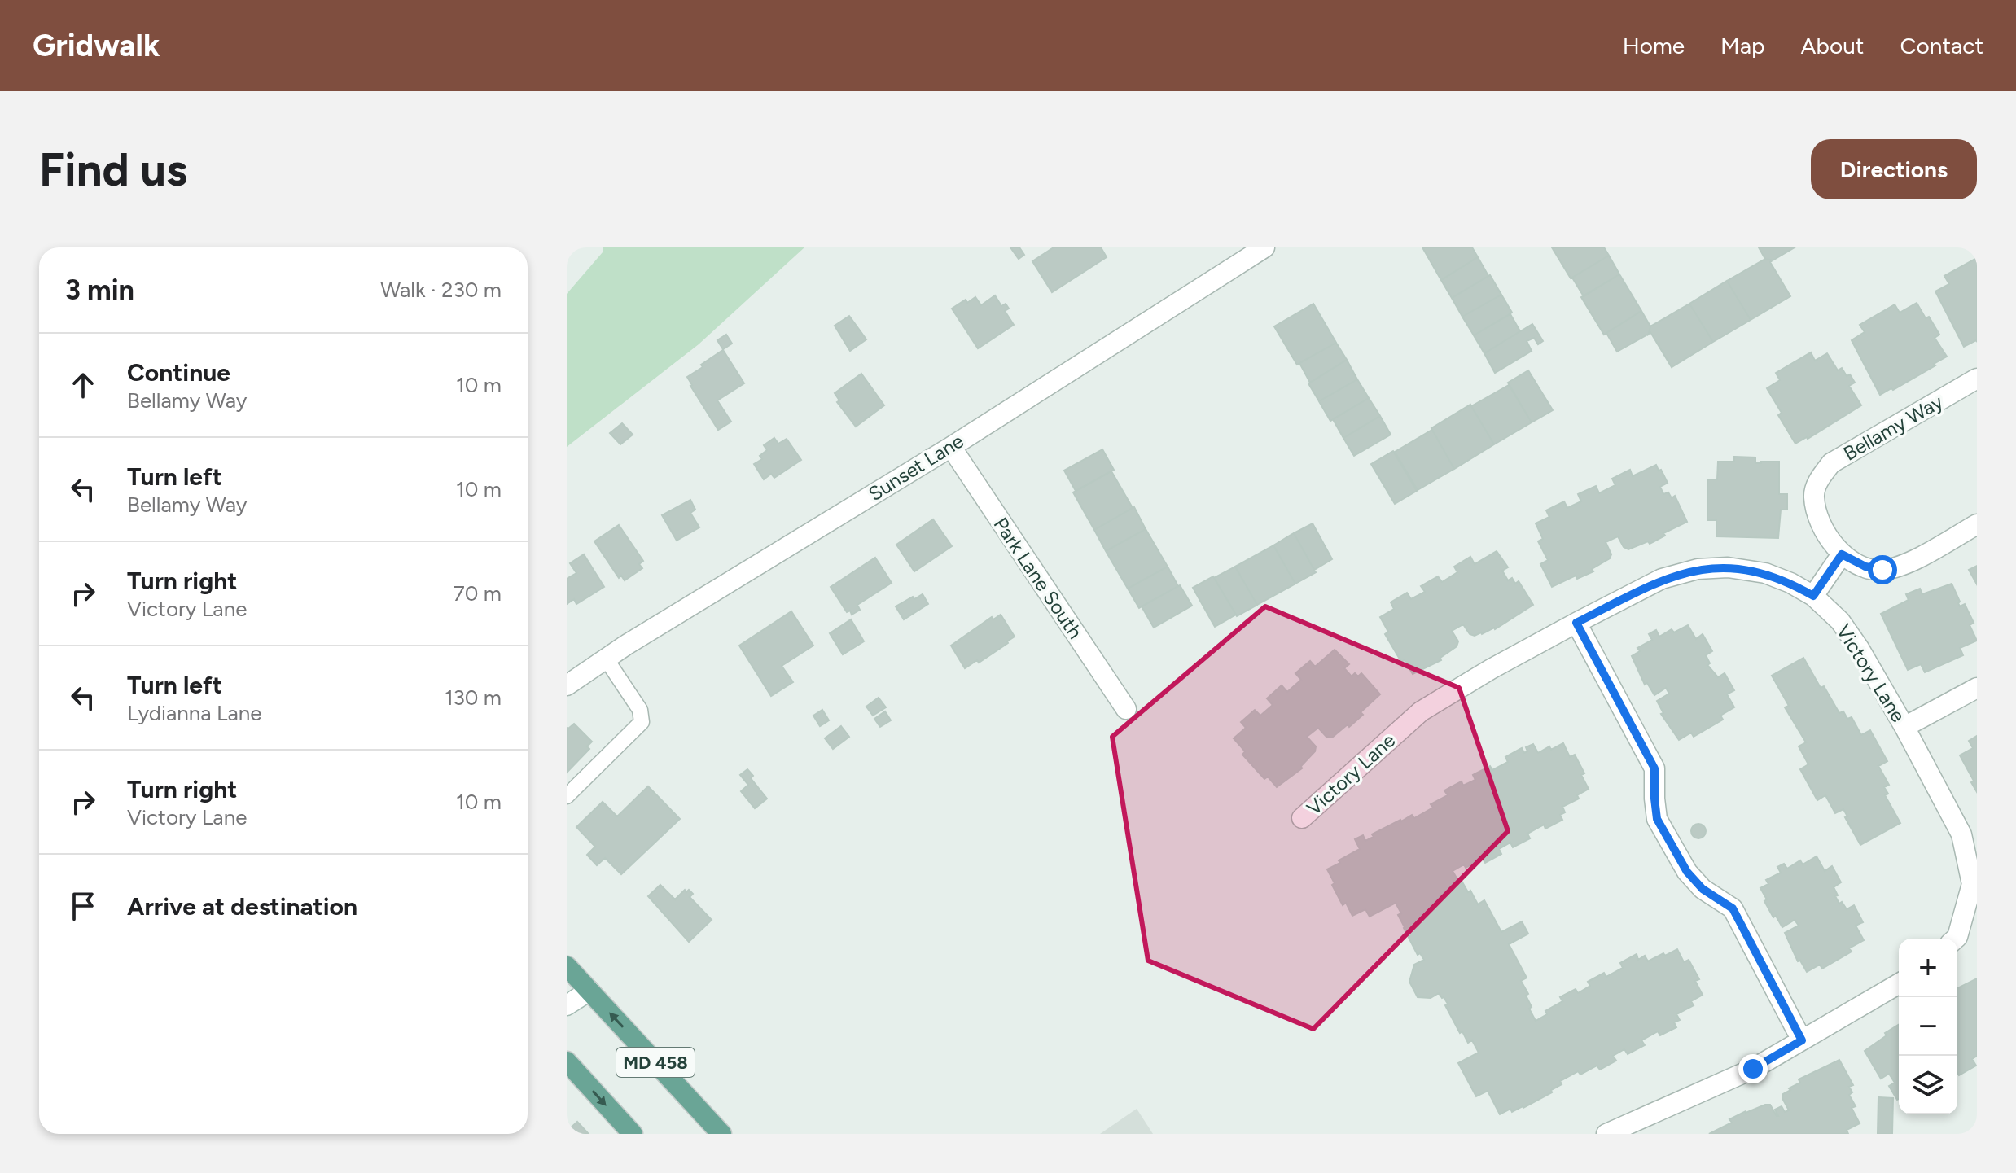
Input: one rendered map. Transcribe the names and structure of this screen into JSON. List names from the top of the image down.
{
  "streets": {
    "main road": ["MD 458"],
    "street": [
      "Bellamy Way",
      "Sunset Lane",
      "Park Lane South",
      "Victory Lane"
    ]
  },
  "crossings": [
    ["Sunset Lane", "Park Lane South"]
  ],
  "page": {
    "header": "Gridwalk",
    "nav": [
      "Home",
      "Map",
      "About",
      "Contact"
    ],
    "buttons": "Directions",
    "title": "Find us",
    "heading": ["3 min", "Walk · 230 m"],
    "list": [
      ["Continue", "Bellamy Way", "10 m"],
      ["Turn left", "Bellamy Way", "10 m"],
      ["Turn right", "Victory Lane", "70 m"],
      ["Turn left", "Lydianna Lane", "130 m"],
      ["Turn right", "Victory Lane", "10 m"],
      "Arrive at destination"
    ],
    "map_buttons": ["+", "−"]
  }
}
